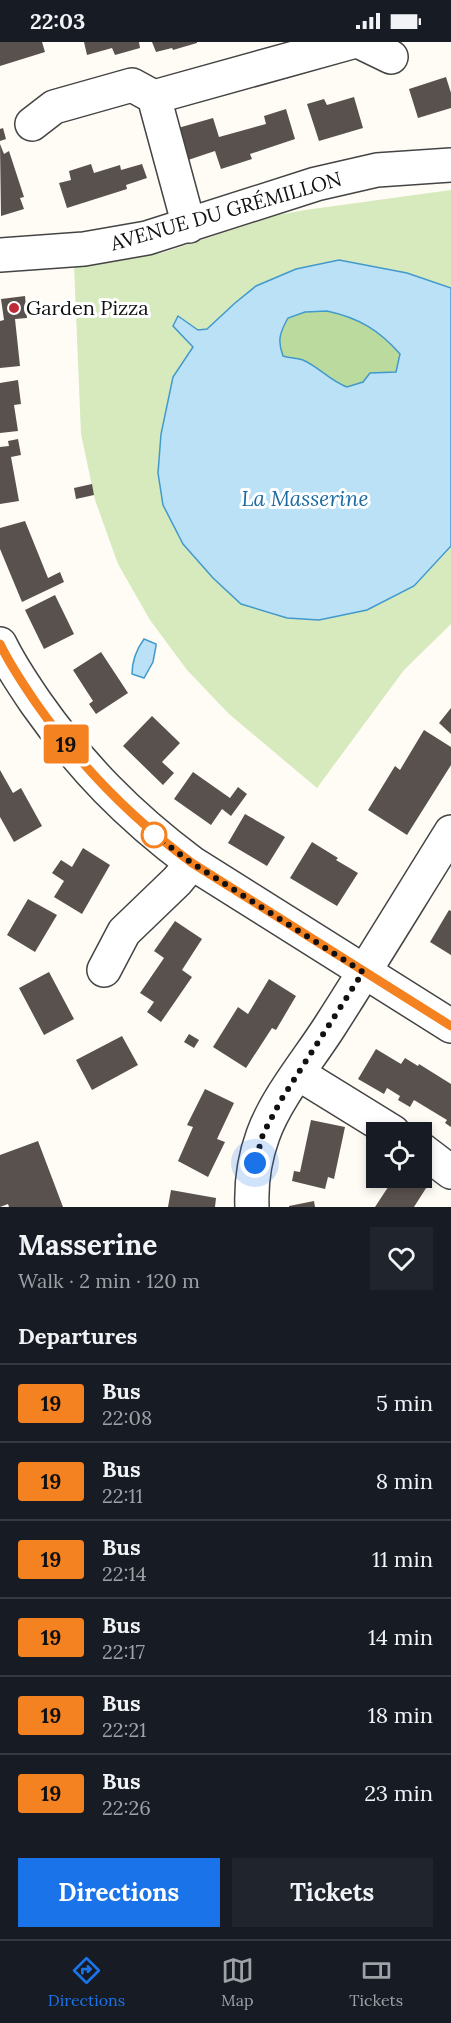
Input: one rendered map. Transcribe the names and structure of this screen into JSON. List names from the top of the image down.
{
  "streets": {
    "street": ["AVENUE DU GRÉMILLON"]
  },
  "water": ["La Masserine"],
  "places": ["Garden Pizza"],
  "lines": ["bus line 19"],
  "page": {
    "status": "22:03",
    "on_map": "19",
    "heading": [
      ["Masserine", "Walk · 2 min · 120 m"],
      "Departures"
    ],
    "list": [
      {
        "mark": "19",
        "name": "Bus",
        "note": "22:08",
        "value": "5 min"
      },
      {
        "mark": "19",
        "name": "Bus",
        "note": "22:11",
        "value": "8 min"
      },
      {
        "mark": "19",
        "name": "Bus",
        "note": "22:14",
        "value": "11 min"
      },
      {
        "mark": "19",
        "name": "Bus",
        "note": "22:17",
        "value": "14 min"
      },
      {
        "mark": "19",
        "name": "Bus",
        "note": "22:21",
        "value": "18 min"
      },
      {
        "mark": "19",
        "name": "Bus",
        "note": "22:26",
        "value": "23 min"
      }
    ],
    "buttons": ["Directions", "Tickets"],
    "tabs": ["Directions", "Map", "Tickets"]
  }
}
